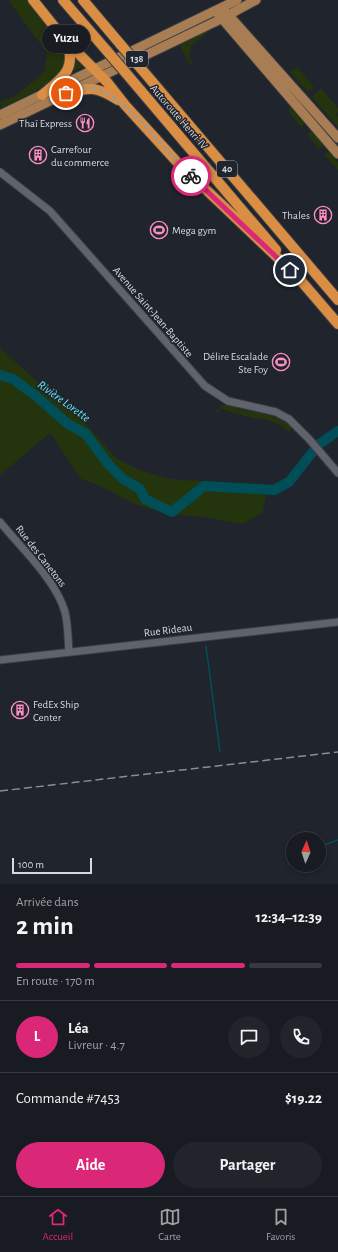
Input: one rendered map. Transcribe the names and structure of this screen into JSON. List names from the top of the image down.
{
  "streets": {
    "highway": ["Autoroute Henri-IV", "40"],
    "main road": ["138"],
    "street": ["Avenue Saint-Jean-Baptiste", "Rue des Canetons", "Rue Rideau"]
  },
  "crossings": [
    ["Rue des Canetons", "Rue Rideau"]
  ],
  "water": ["Rivière Lorette"],
  "places": {
    "other": ["Yuzu"],
    "restaurant": ["Thaï Express"],
    "building": ["Carrefour du commerce", "Thales", "FedEx Ship Center"],
    "sports": ["Mega gym", "Délire Escalade Ste Foy"]
  },
  "scale_bar": "100 m",
  "north": "top",
  "page": {
    "bubble": "Yuzu",
    "scale": "100 m",
    "heading": ["2 min", "Arrivée dans", "12:34–12:39"],
    "panel": [
      "Léa",
      "Livreur · 4.7",
      "Commande #7453",
      "$19.22"
    ],
    "bar": "En route · 170 m",
    "round": "L",
    "buttons": ["Aide", "Partager"],
    "tabs": ["Accueil", "Carte", "Favoris"]
  }
}
